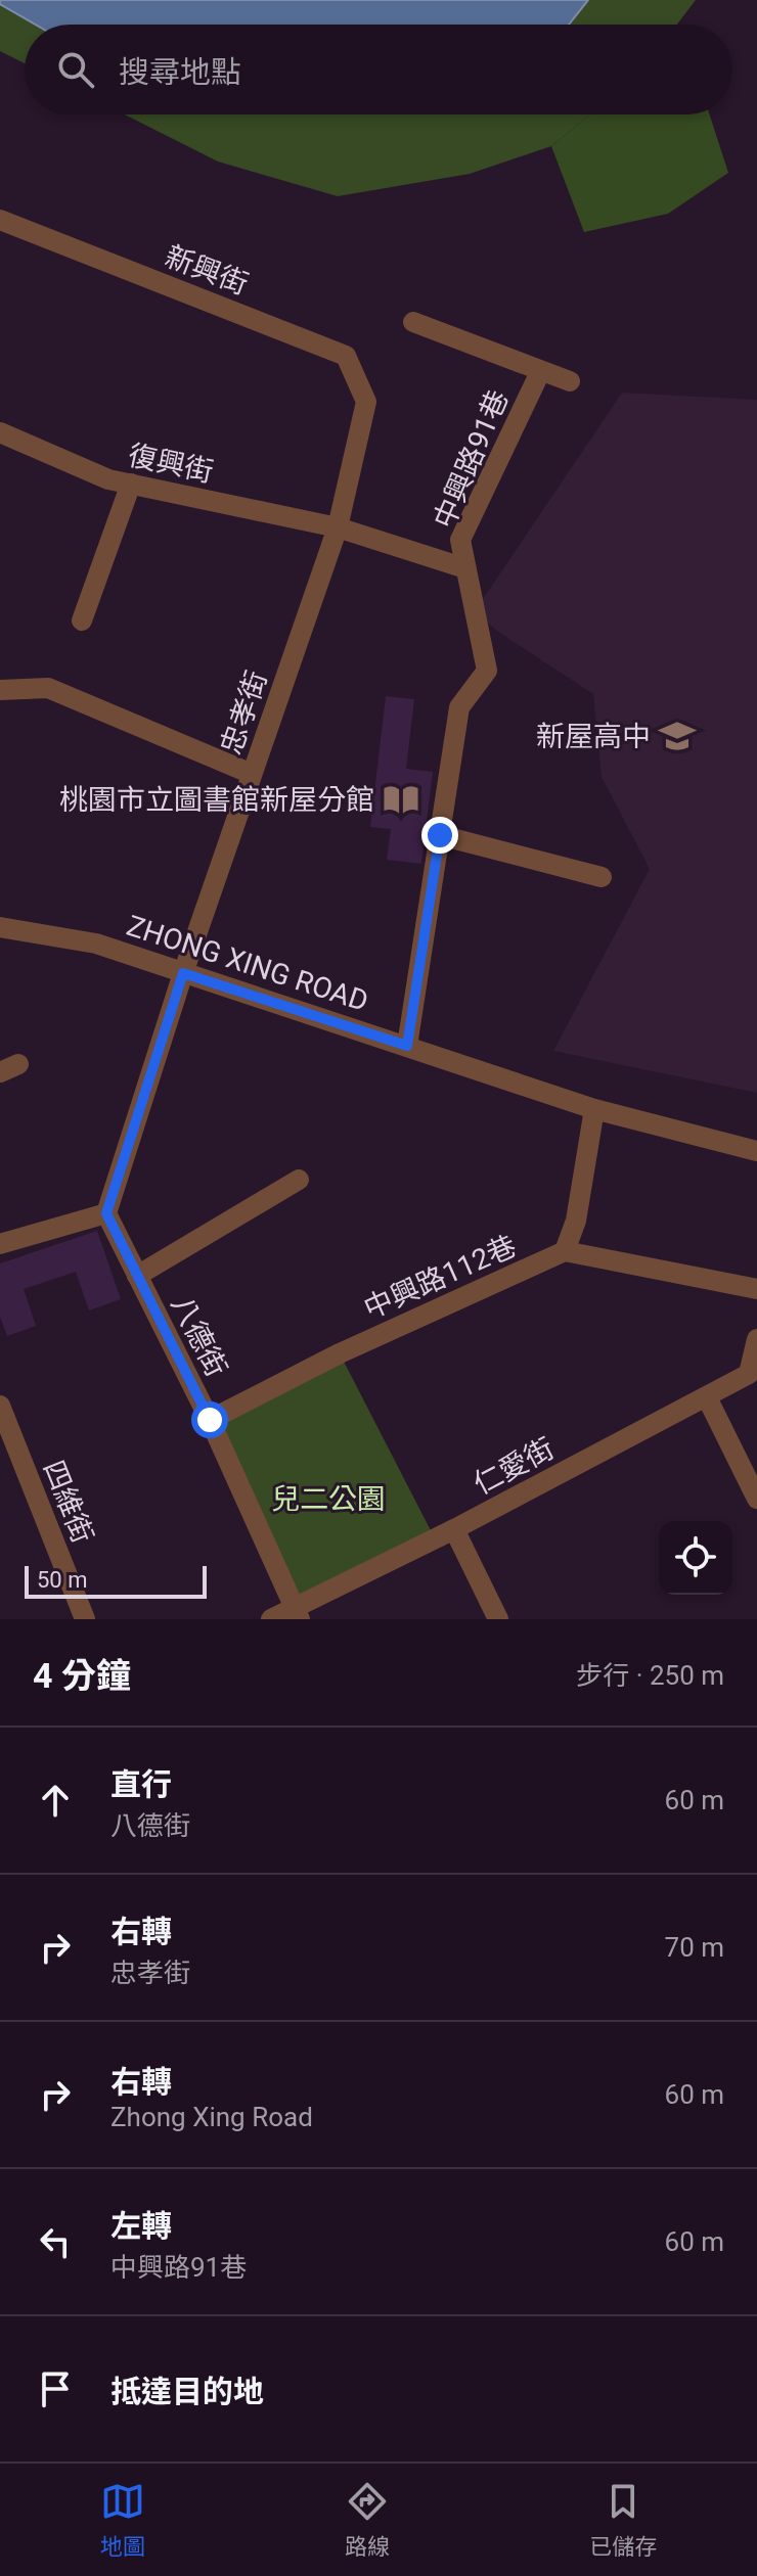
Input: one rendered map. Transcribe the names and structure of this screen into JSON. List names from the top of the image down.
{
  "streets": {
    "street": [
      "新興街",
      "中興路91巷",
      "復興街",
      "忠孝街",
      "ZHONG XING ROAD",
      "中興路112巷",
      "八德街",
      "仁愛街",
      "四維街"
    ]
  },
  "crossings": [
    ["新興街", "忠孝街"],
    ["中興路91巷", "復興街"],
    ["中興路91巷", "ZHONG XING ROAD"],
    ["復興街", "忠孝街"],
    ["忠孝街", "ZHONG XING ROAD"],
    ["忠孝街", "八德街"],
    ["中興路112巷", "八德街"],
    ["八德街", "仁愛街"]
  ],
  "parks": ["兒二公園"],
  "places": {
    "school or university": ["新屋高中"],
    "library": ["桃園市立圖書館新屋分館"]
  },
  "scale_bar": "50 m",
  "page": {
    "search": "搜尋地點",
    "scale": "50 m",
    "heading": ["4 分鐘", "步行 · 250 m"],
    "list": [
      ["直行", "八德街", "60 m"],
      ["右轉", "忠孝街", "70 m"],
      ["右轉", "Zhong Xing Road", "60 m"],
      ["左轉", "中興路91巷", "60 m"],
      "抵達目的地"
    ],
    "nav": ["地圖", "路線", "已儲存"]
  }
}
